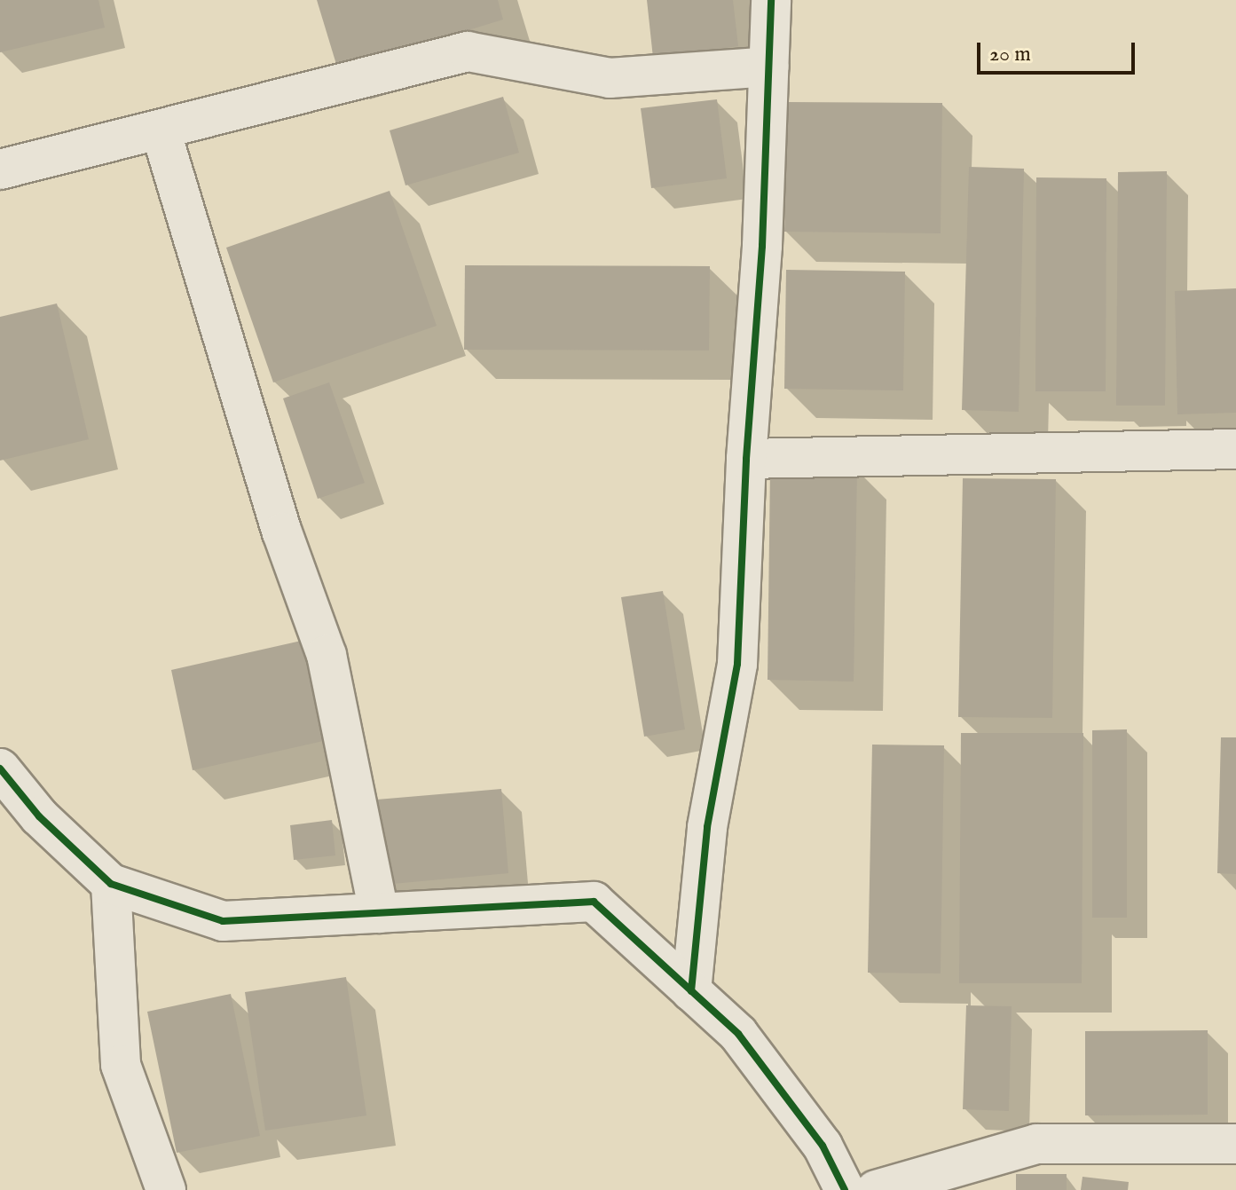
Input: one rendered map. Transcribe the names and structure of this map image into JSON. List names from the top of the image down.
{
  "scale_bar": "20 m"
}
